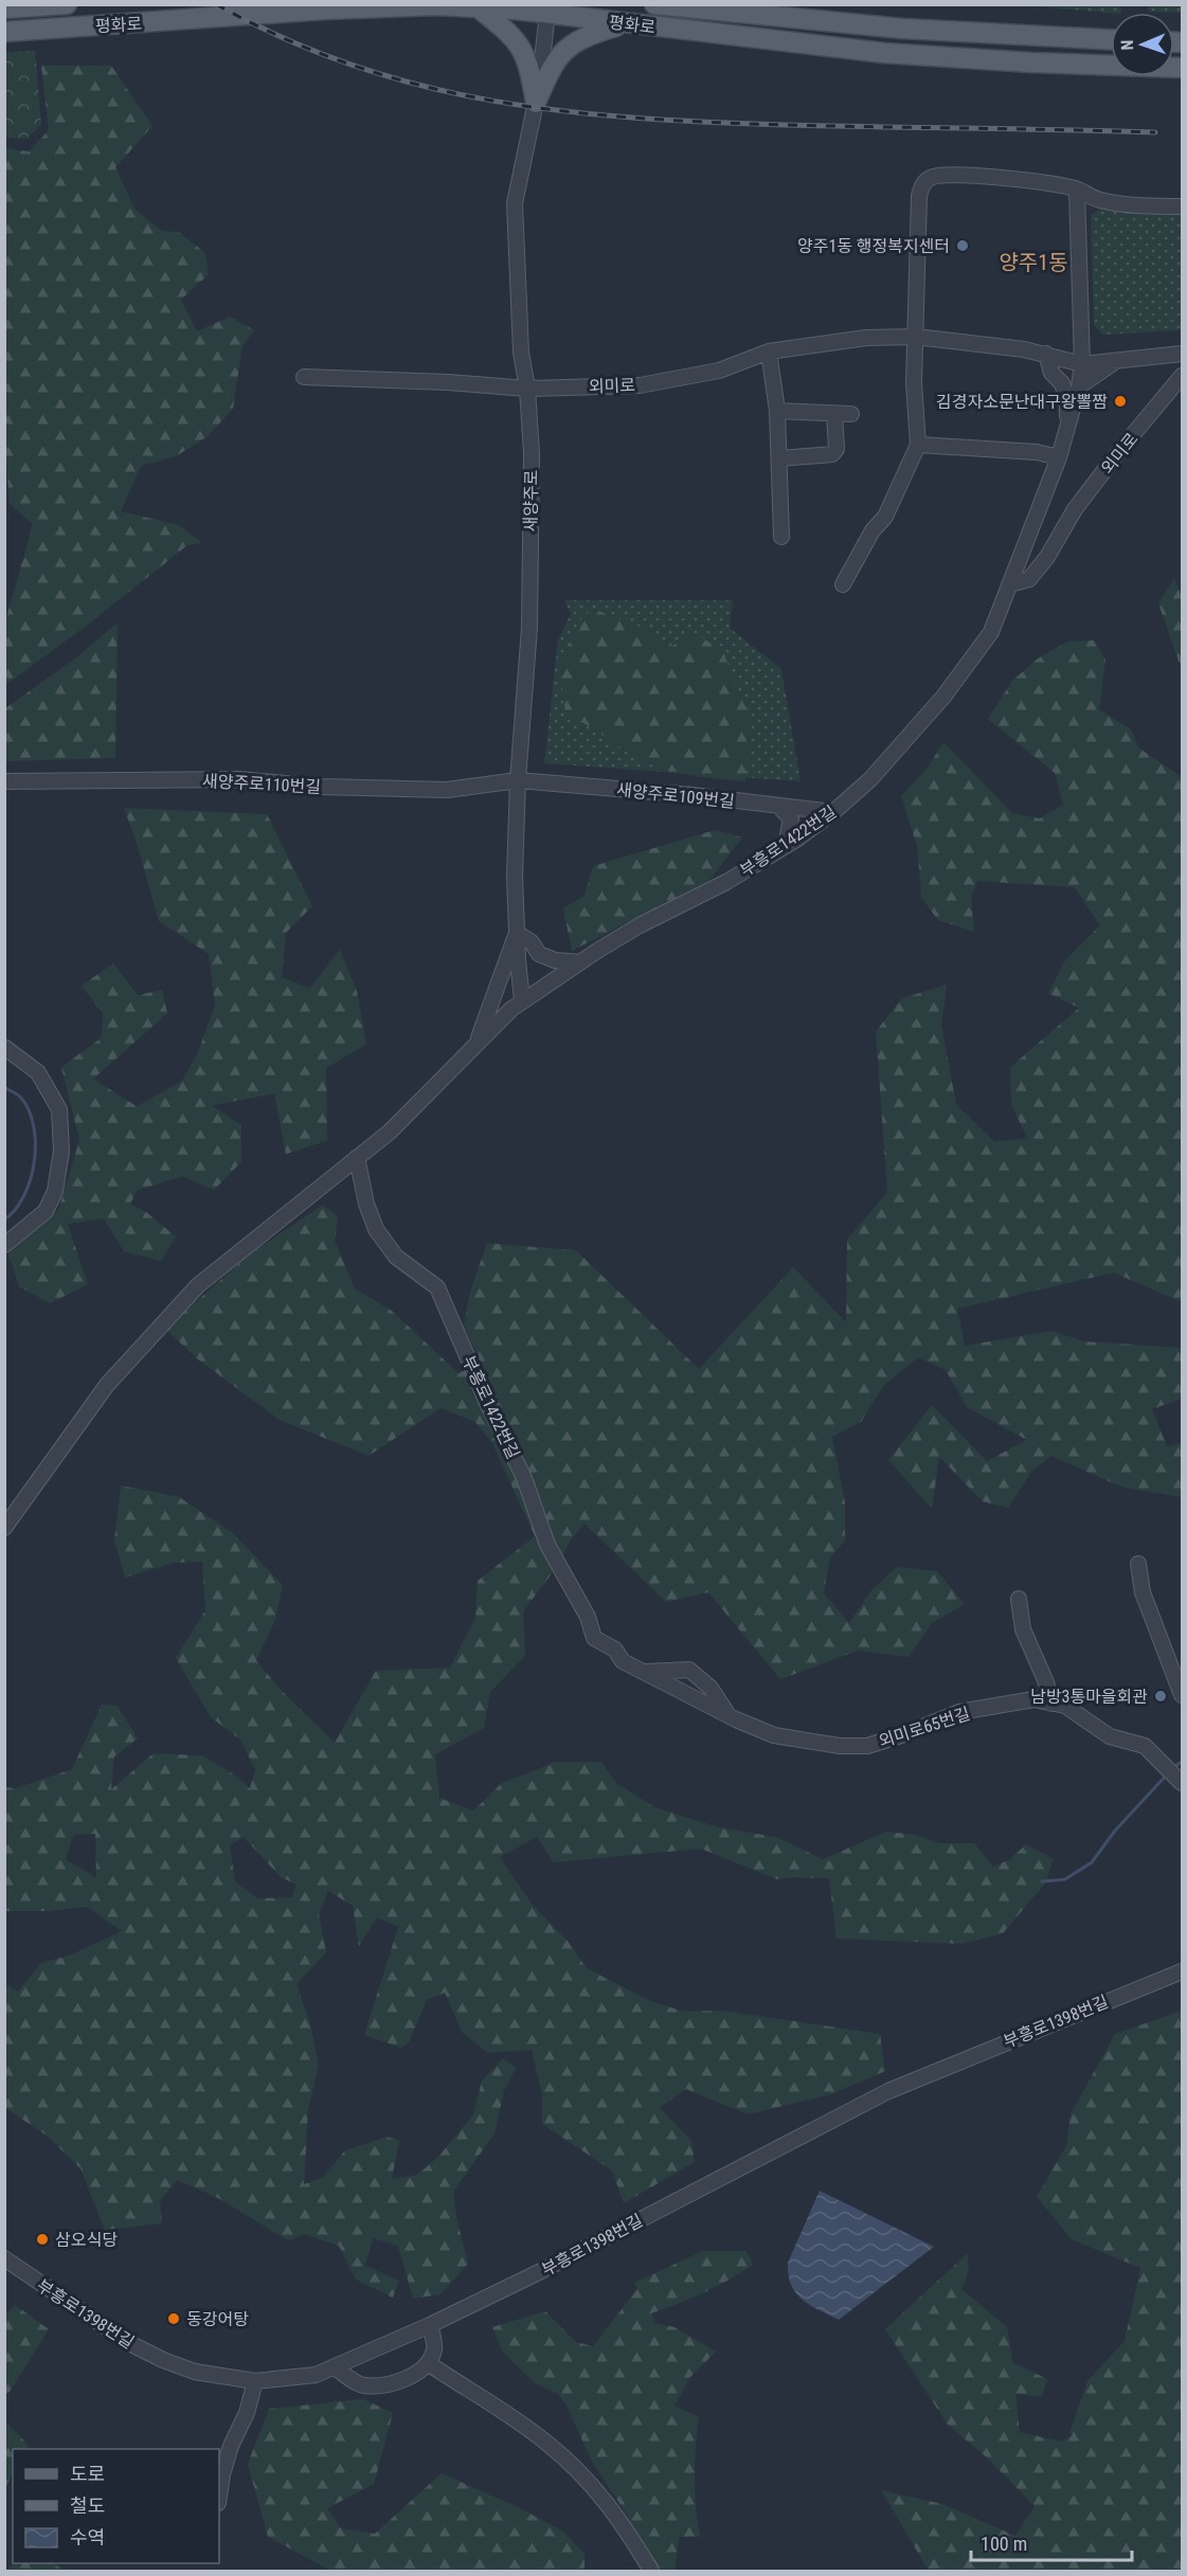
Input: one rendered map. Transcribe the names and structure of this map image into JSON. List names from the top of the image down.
{
  "streets": {
    "main road": ["평화로"],
    "street": [
      "외미로",
      "새양주로",
      "새양주로110번길",
      "새양주로109번길",
      "부흥로1422번길",
      "외미로65번길",
      "부흥로1398번길"
    ]
  },
  "crossings": [
    ["평화로", "새양주로"],
    ["외미로", "새양주로"],
    ["외미로", "부흥로1422번길"],
    ["새양주로", "새양주로110번길"],
    ["새양주로", "새양주로109번길"],
    ["새양주로", "부흥로1422번길"],
    ["새양주로110번길", "새양주로109번길"],
    ["새양주로109번길", "부흥로1422번길"],
    ["부흥로1422번길", "외미로65번길"]
  ],
  "districts": ["양주1동"],
  "places": [
    "양주1동 행정복지센터",
    "김경자소문난대구왕뽈짬",
    "남방3통마을회관",
    "삼오식당",
    "동강어탕"
  ],
  "legend": ["도로", "철도", "수역"],
  "scale_bar": "100 m",
  "north": "left"
}
